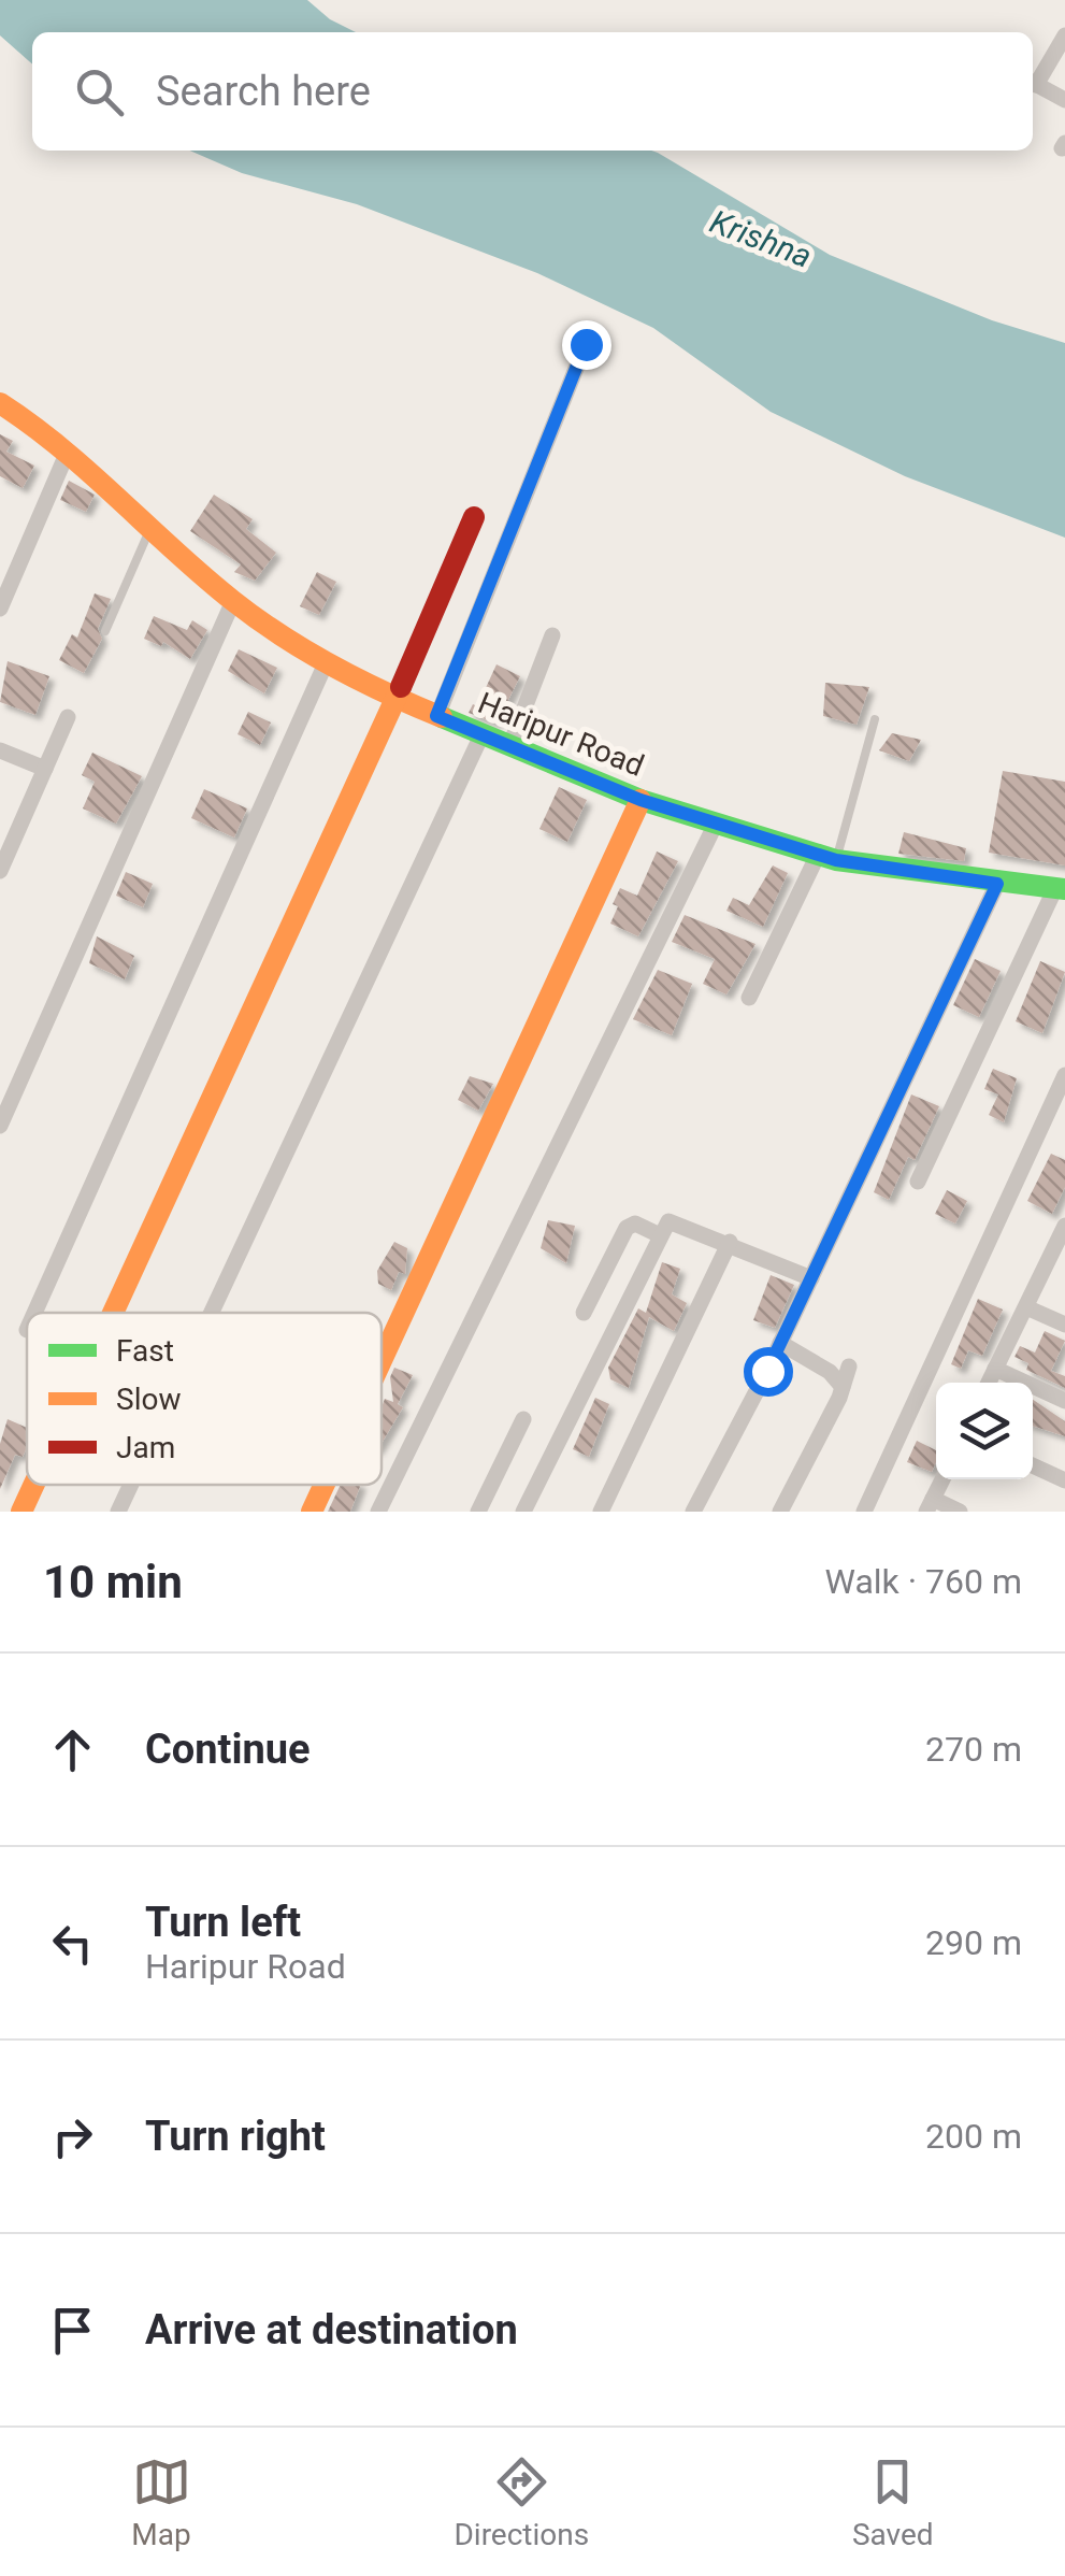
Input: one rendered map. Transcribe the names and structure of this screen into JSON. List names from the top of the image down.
{
  "streets": {
    "street": ["Haripur Road"]
  },
  "water": ["Krishna"],
  "legend": ["Fast", "Slow", "Jam"],
  "page": {
    "search": "Search here",
    "heading": ["10 min", "Walk · 760 m"],
    "list": [
      ["Continue", "270 m"],
      ["Turn left", "Haripur Road", "290 m"],
      ["Turn right", "200 m"],
      "Arrive at destination"
    ],
    "nav": ["Map", "Directions", "Saved"]
  }
}
